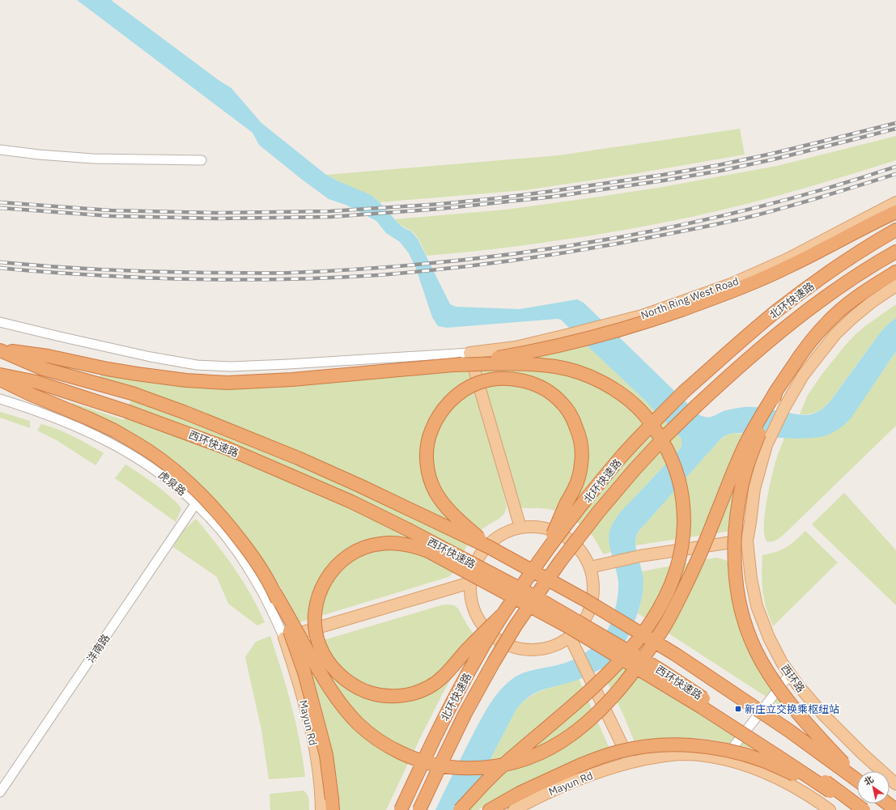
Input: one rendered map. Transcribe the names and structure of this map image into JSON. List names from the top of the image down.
{
  "streets": {
    "highway": ["北环快速路", "西环快速路"],
    "main road": ["North Ring West Road", "西环路", "Mayun Rd"],
    "street": ["虎泉路", "洋南路"]
  },
  "crossings": [
    ["虎泉路", "洋南路"],
    ["虎泉路", "Mayun Rd"]
  ],
  "places": {
    "transit": ["新庄立交换乘枢纽站"]
  },
  "north": "top left"
}
